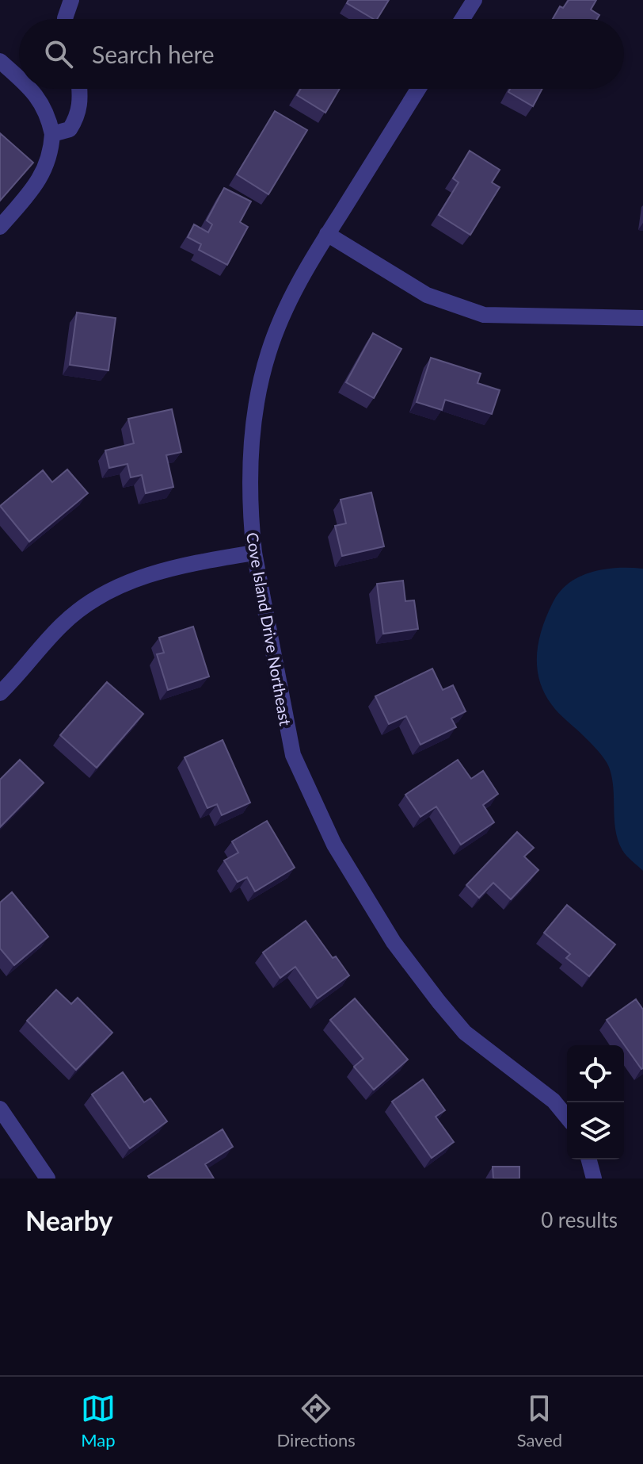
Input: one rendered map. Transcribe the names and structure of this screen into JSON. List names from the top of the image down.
{
  "streets": {
    "street": ["Cove Island Drive Northeast"]
  },
  "page": {
    "search": "Search here",
    "heading": ["Nearby", "0 results"],
    "nav": ["Map", "Directions", "Saved"]
  }
}
